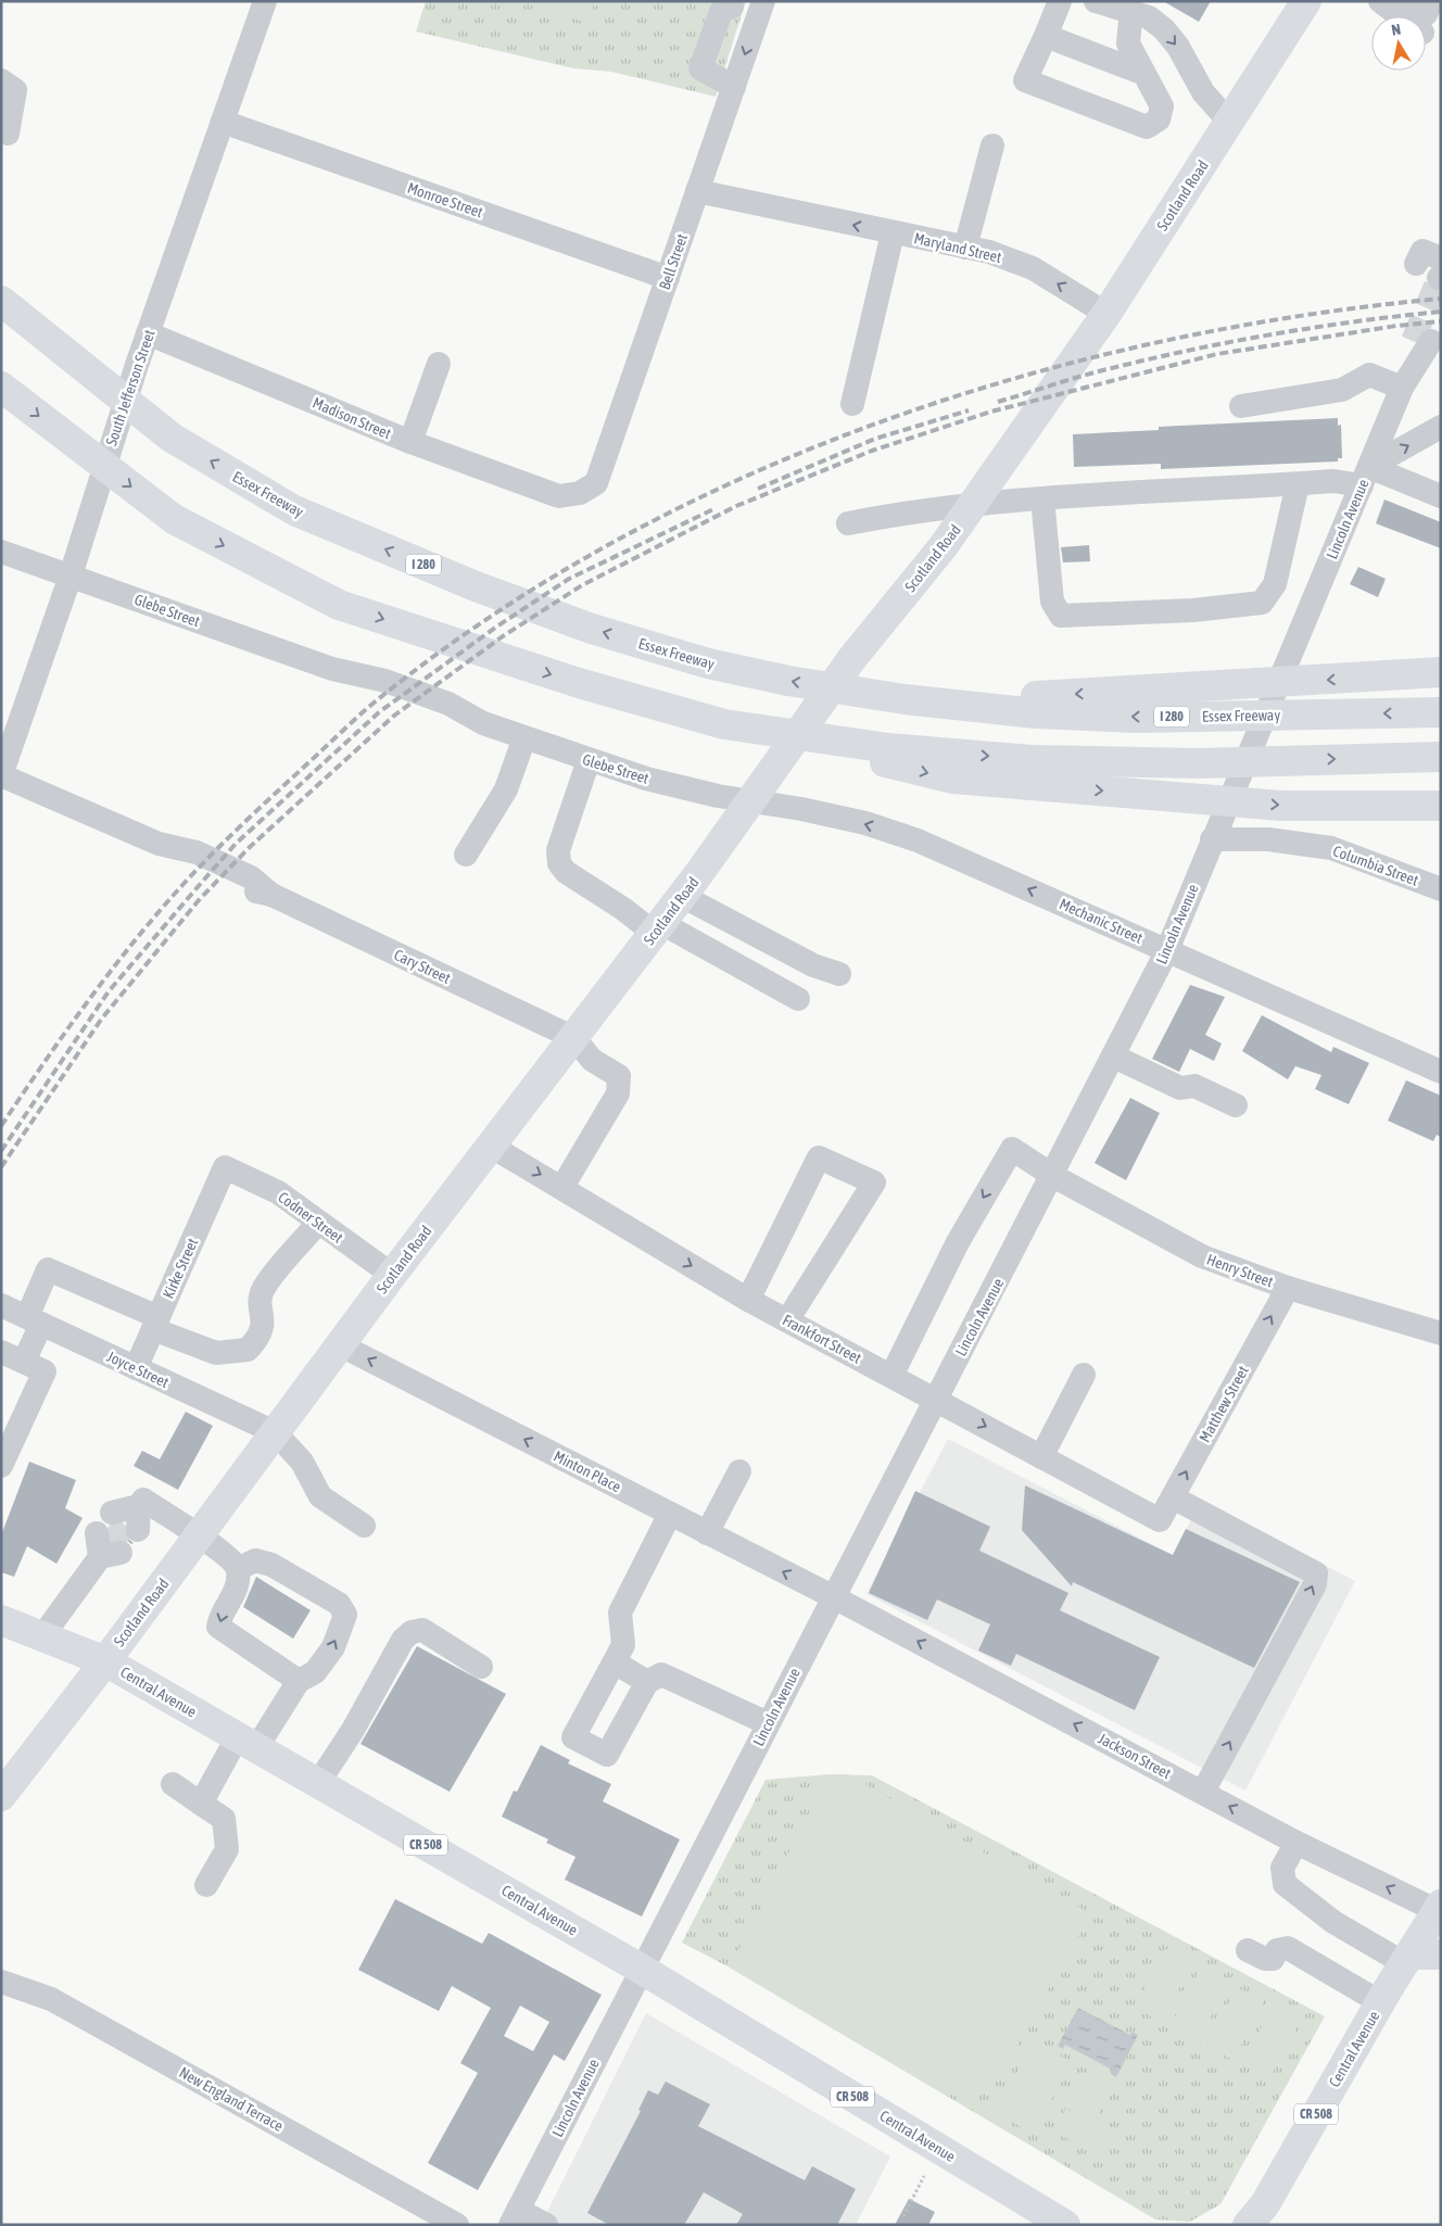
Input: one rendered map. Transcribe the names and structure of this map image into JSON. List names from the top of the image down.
{
  "streets": {
    "main road": [
      "Scotland Road",
      "Essex Freeway",
      "I 280",
      "Central Avenue",
      "CR 508"
    ],
    "street": [
      "Monroe Street",
      "Maryland Street",
      "Bell Street",
      "South Jefferson Street",
      "Madison Street",
      "Lincoln Avenue",
      "Glebe Street",
      "Columbia Street",
      "Mechanic Street",
      "Cary Street",
      "Codner Street",
      "Kirke Street",
      "Henry Street",
      "Frankfort Street",
      "Joyce Street",
      "Matthew Street",
      "Minton Place",
      "Jackson Street",
      "New England Terrace"
    ]
  },
  "crossings": [
    ["Scotland Road", "Maryland Street"],
    ["Scotland Road", "Glebe Street"],
    ["Scotland Road", "Mechanic Street"],
    ["Scotland Road", "Cary Street"],
    ["Scotland Road", "Codner Street"],
    ["Scotland Road", "Frankfort Street"],
    ["Scotland Road", "Joyce Street"],
    ["Scotland Road", "Minton Place"],
    ["Scotland Road", "Central Avenue"],
    ["Monroe Street", "Bell Street"],
    ["Monroe Street", "South Jefferson Street"],
    ["Maryland Street", "Bell Street"],
    ["Bell Street", "Madison Street"],
    ["South Jefferson Street", "Madison Street"],
    ["South Jefferson Street", "Glebe Street"],
    ["South Jefferson Street", "Cary Street"],
    ["Lincoln Avenue", "Columbia Street"],
    ["Lincoln Avenue", "Mechanic Street"],
    ["Lincoln Avenue", "Henry Street"],
    ["Lincoln Avenue", "Frankfort Street"],
    ["Lincoln Avenue", "Minton Place"],
    ["Lincoln Avenue", "Central Avenue"],
    ["Lincoln Avenue", "Jackson Street"],
    ["Glebe Street", "Mechanic Street"],
    ["Codner Street", "Kirke Street"],
    ["Kirke Street", "Joyce Street"],
    ["Henry Street", "Frankfort Street"],
    ["Henry Street", "Matthew Street"],
    ["Frankfort Street", "Matthew Street"],
    ["Minton Place", "Jackson Street"],
    ["Central Avenue", "Jackson Street"]
  ],
  "one_way": [
    "Maryland Street",
    "Henry Street",
    "Frankfort Street",
    "Matthew Street",
    "Jackson Street"
  ],
  "north": "top"
}
